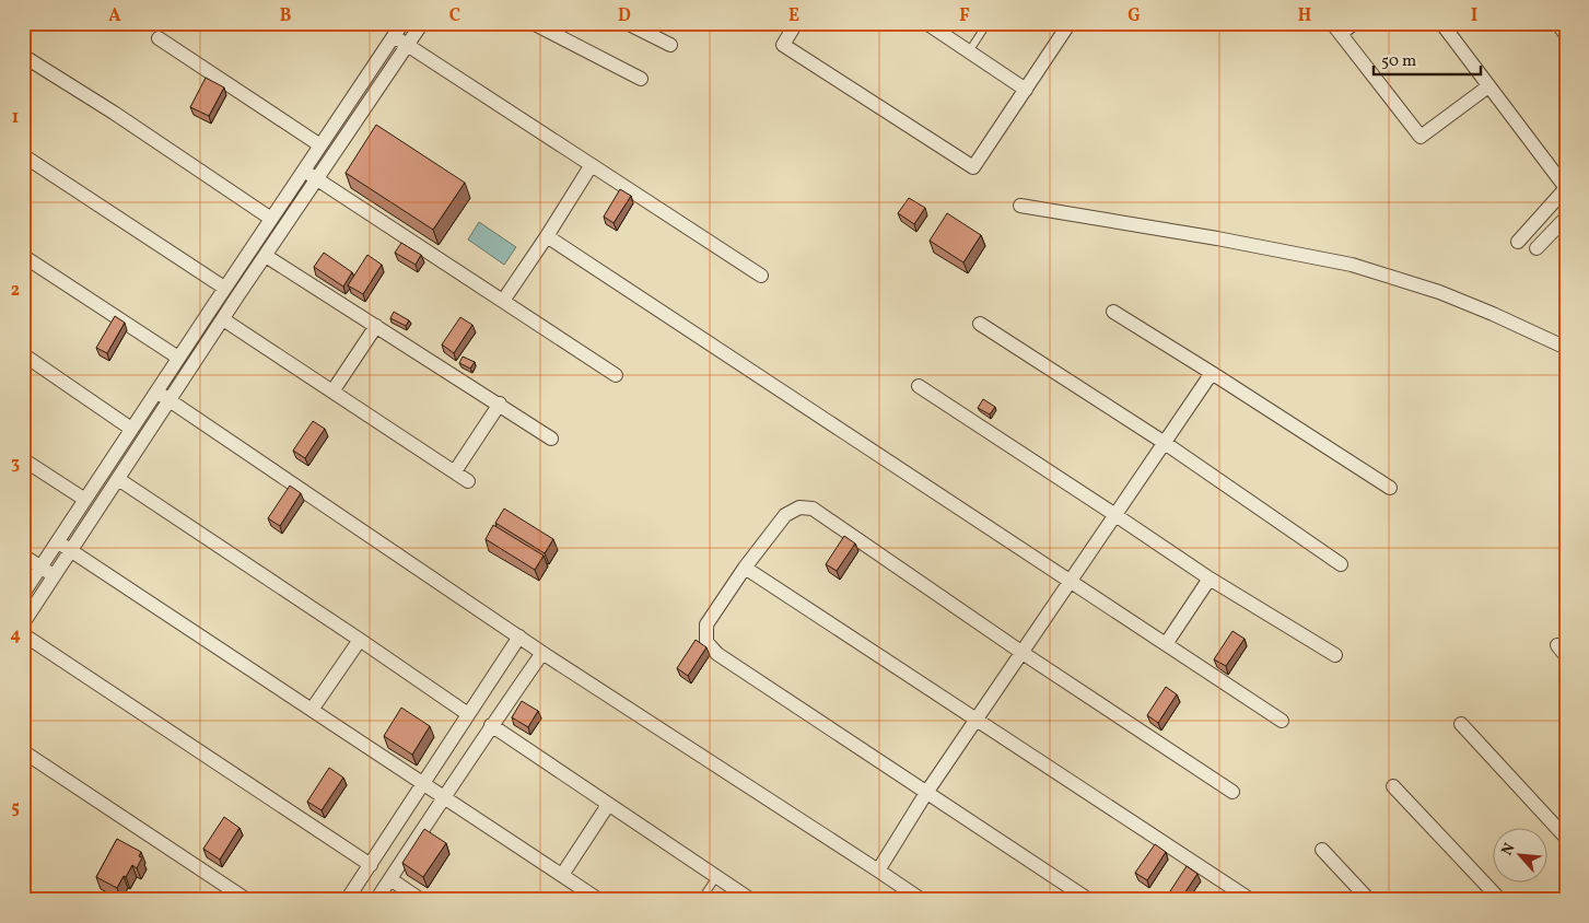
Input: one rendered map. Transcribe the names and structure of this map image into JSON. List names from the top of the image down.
{
  "scale_bar": "50 m",
  "north": "top left",
  "grid": {
    "columns": [
      "A",
      "B",
      "C",
      "D",
      "E",
      "F",
      "G",
      "H",
      "I"
    ],
    "rows": [
      "1",
      "2",
      "3",
      "4",
      "5"
    ]
  }
}
